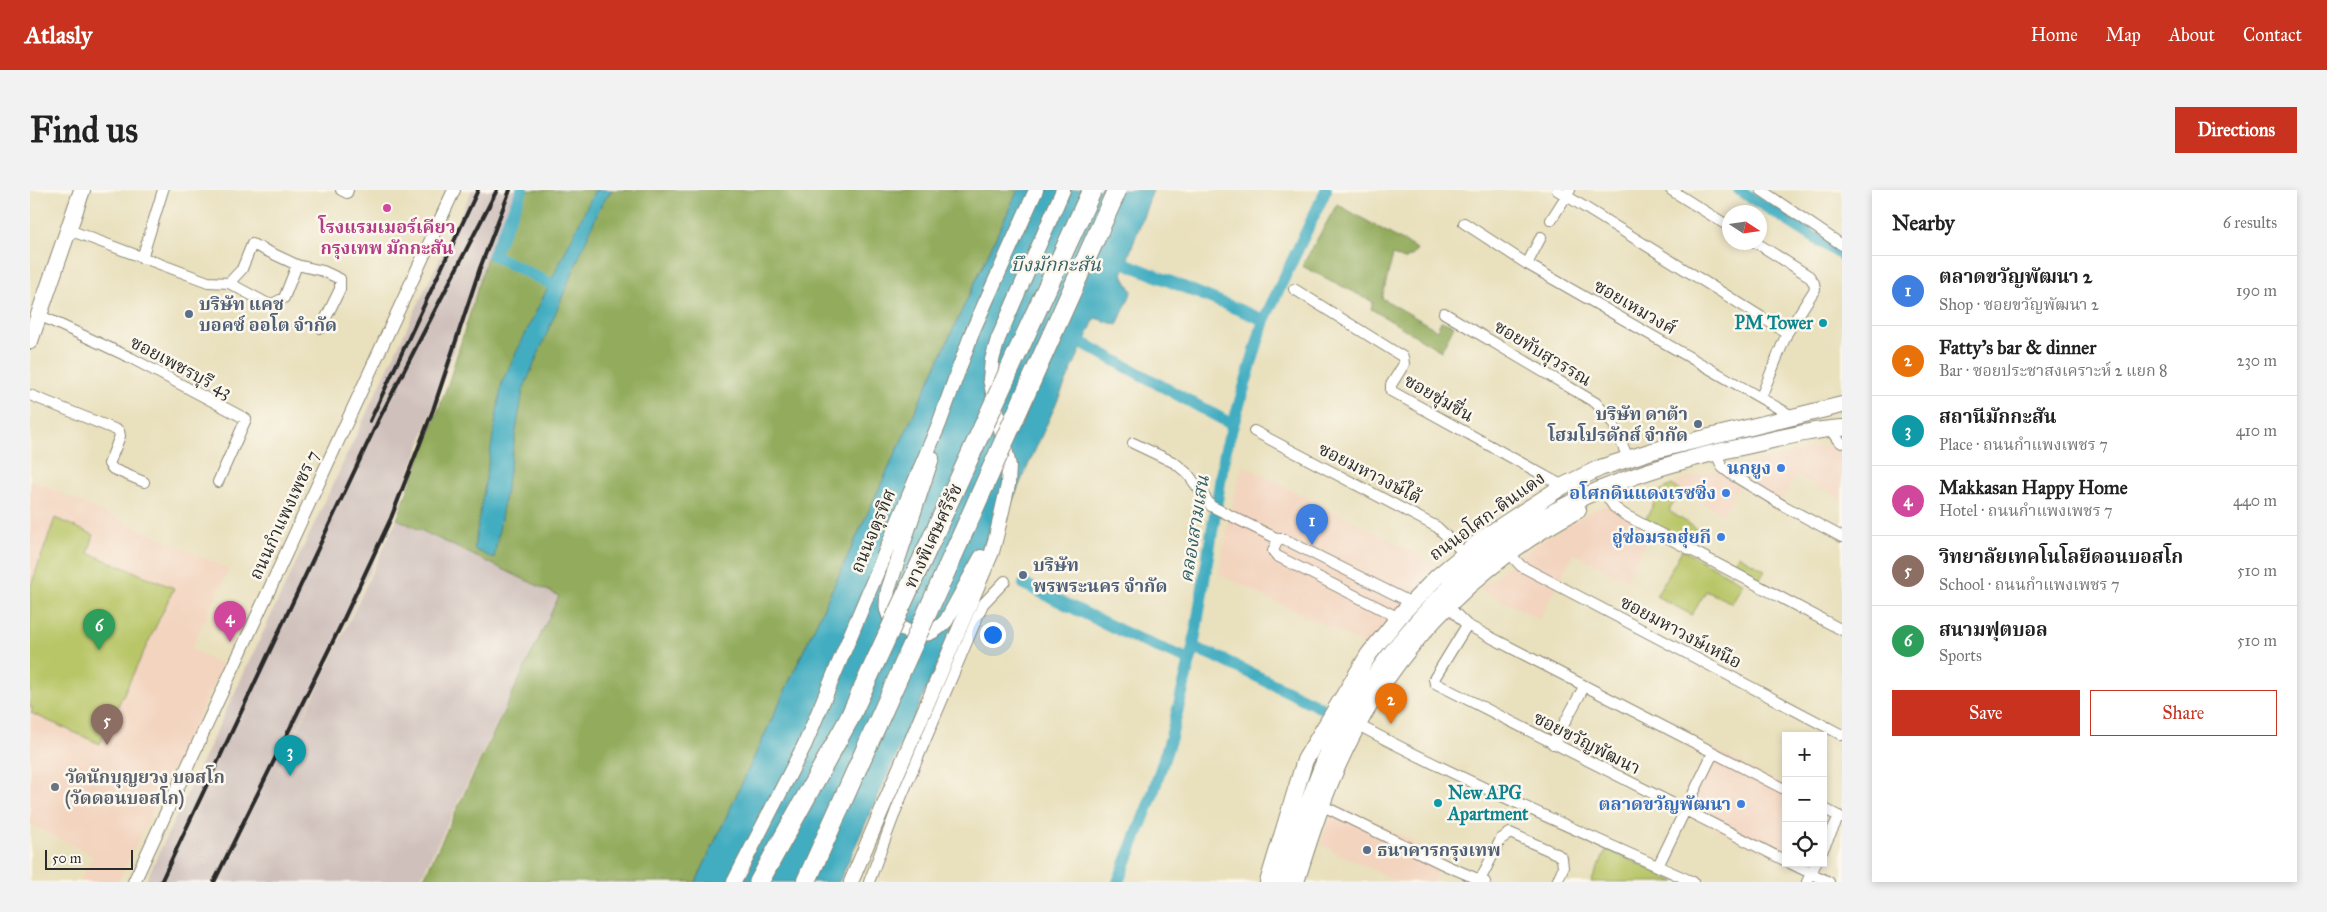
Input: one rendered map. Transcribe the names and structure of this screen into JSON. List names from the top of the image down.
{
  "streets": {
    "highway": ["ทางพิเศษศรีรัช"],
    "main road": ["ถนนอโศก-ดินแดง", "ถนนจตุรทิศ"],
    "street": [
      "ซอยเหมวงศ์",
      "ซอยทับสุวรรณ",
      "ซอยเพชรบุรี 43",
      "ซอยชุ่มชื่น",
      "ซอยมหาวงษ์ใต้",
      "ถนนกำแพงเพชร 7",
      "ซอยมหาวงษ์เหนือ",
      "ซอยขวัญพัฒนา"
    ]
  },
  "crossings": [
    ["ซอยเหมวงศ์", "ถนนอโศก-ดินแดง"],
    ["ซอยทับสุวรรณ", "ถนนอโศก-ดินแดง"],
    ["ซอยชุ่มชื่น", "ถนนอโศก-ดินแดง"],
    ["ซอยมหาวงษ์ใต้", "ถนนอโศก-ดินแดง"],
    ["ถนนอโศก-ดินแดง", "ซอยมหาวงษ์เหนือ"]
  ],
  "water": ["บึงมักกะสัน", "คลองสามเสน"],
  "places": [
    "โรงแรมเมอร์เคียว กรุงเทพ มักกะสัน",
    "บริษัท แคช บอคซ์ ออโต จำกัด",
    "PM Tower",
    "บริษัท ดาต้า โฮมโปรดักส์ จำกัด",
    "นกยูง",
    "อโศกดินแดงเรซซิ่ง",
    "อู่ซ่อมรถฮุ่ยกี",
    "บริษัท พรพระนคร จำกัด",
    "วัดนักบุญยวง บอสโก (วัดดอนบอสโก)",
    "New APG Apartment",
    "ตลาดขวัญพัฒนา",
    "ธนาคารกรุงเทพ"
  ],
  "scale_bar": "50 m",
  "north": "right",
  "page": {
    "header": "Atlasly",
    "nav": [
      "Home",
      "Map",
      "About",
      "Contact"
    ],
    "buttons": [
      "Directions",
      ["Save", "Share"]
    ],
    "title": "Find us",
    "heading": ["Nearby", "6 results"],
    "list": [
      {
        "mark": "1",
        "name": "ตลาดขวัญพัฒนา 2",
        "note": "Shop · ซอยขวัญพัฒนา 2",
        "value": "190 m"
      },
      {
        "mark": "2",
        "name": "Fatty's bar & dinner",
        "note": "Bar · ซอยประชาสงเคราะห์ 2 แยก 8",
        "value": "230 m"
      },
      {
        "mark": "3",
        "name": "สถานีมักกะสัน",
        "note": "Place · ถนนกำแพงเพชร 7",
        "value": "410 m"
      },
      {
        "mark": "4",
        "name": "Makkasan Happy Home",
        "note": "Hotel · ถนนกำแพงเพชร 7",
        "value": "440 m"
      },
      {
        "mark": "5",
        "name": "วิทยาลัยเทคโนโลยีดอนบอสโก",
        "note": "School · ถนนกำแพงเพชร 7",
        "value": "510 m"
      },
      {
        "mark": "6",
        "name": "สนามฟุตบอล",
        "note": "Sports",
        "value": "510 m"
      }
    ],
    "pins": [
      "1",
      "4",
      "6",
      "2",
      "5",
      "3"
    ],
    "map_buttons": ["+", "−"],
    "scale": "50 m"
  }
}
